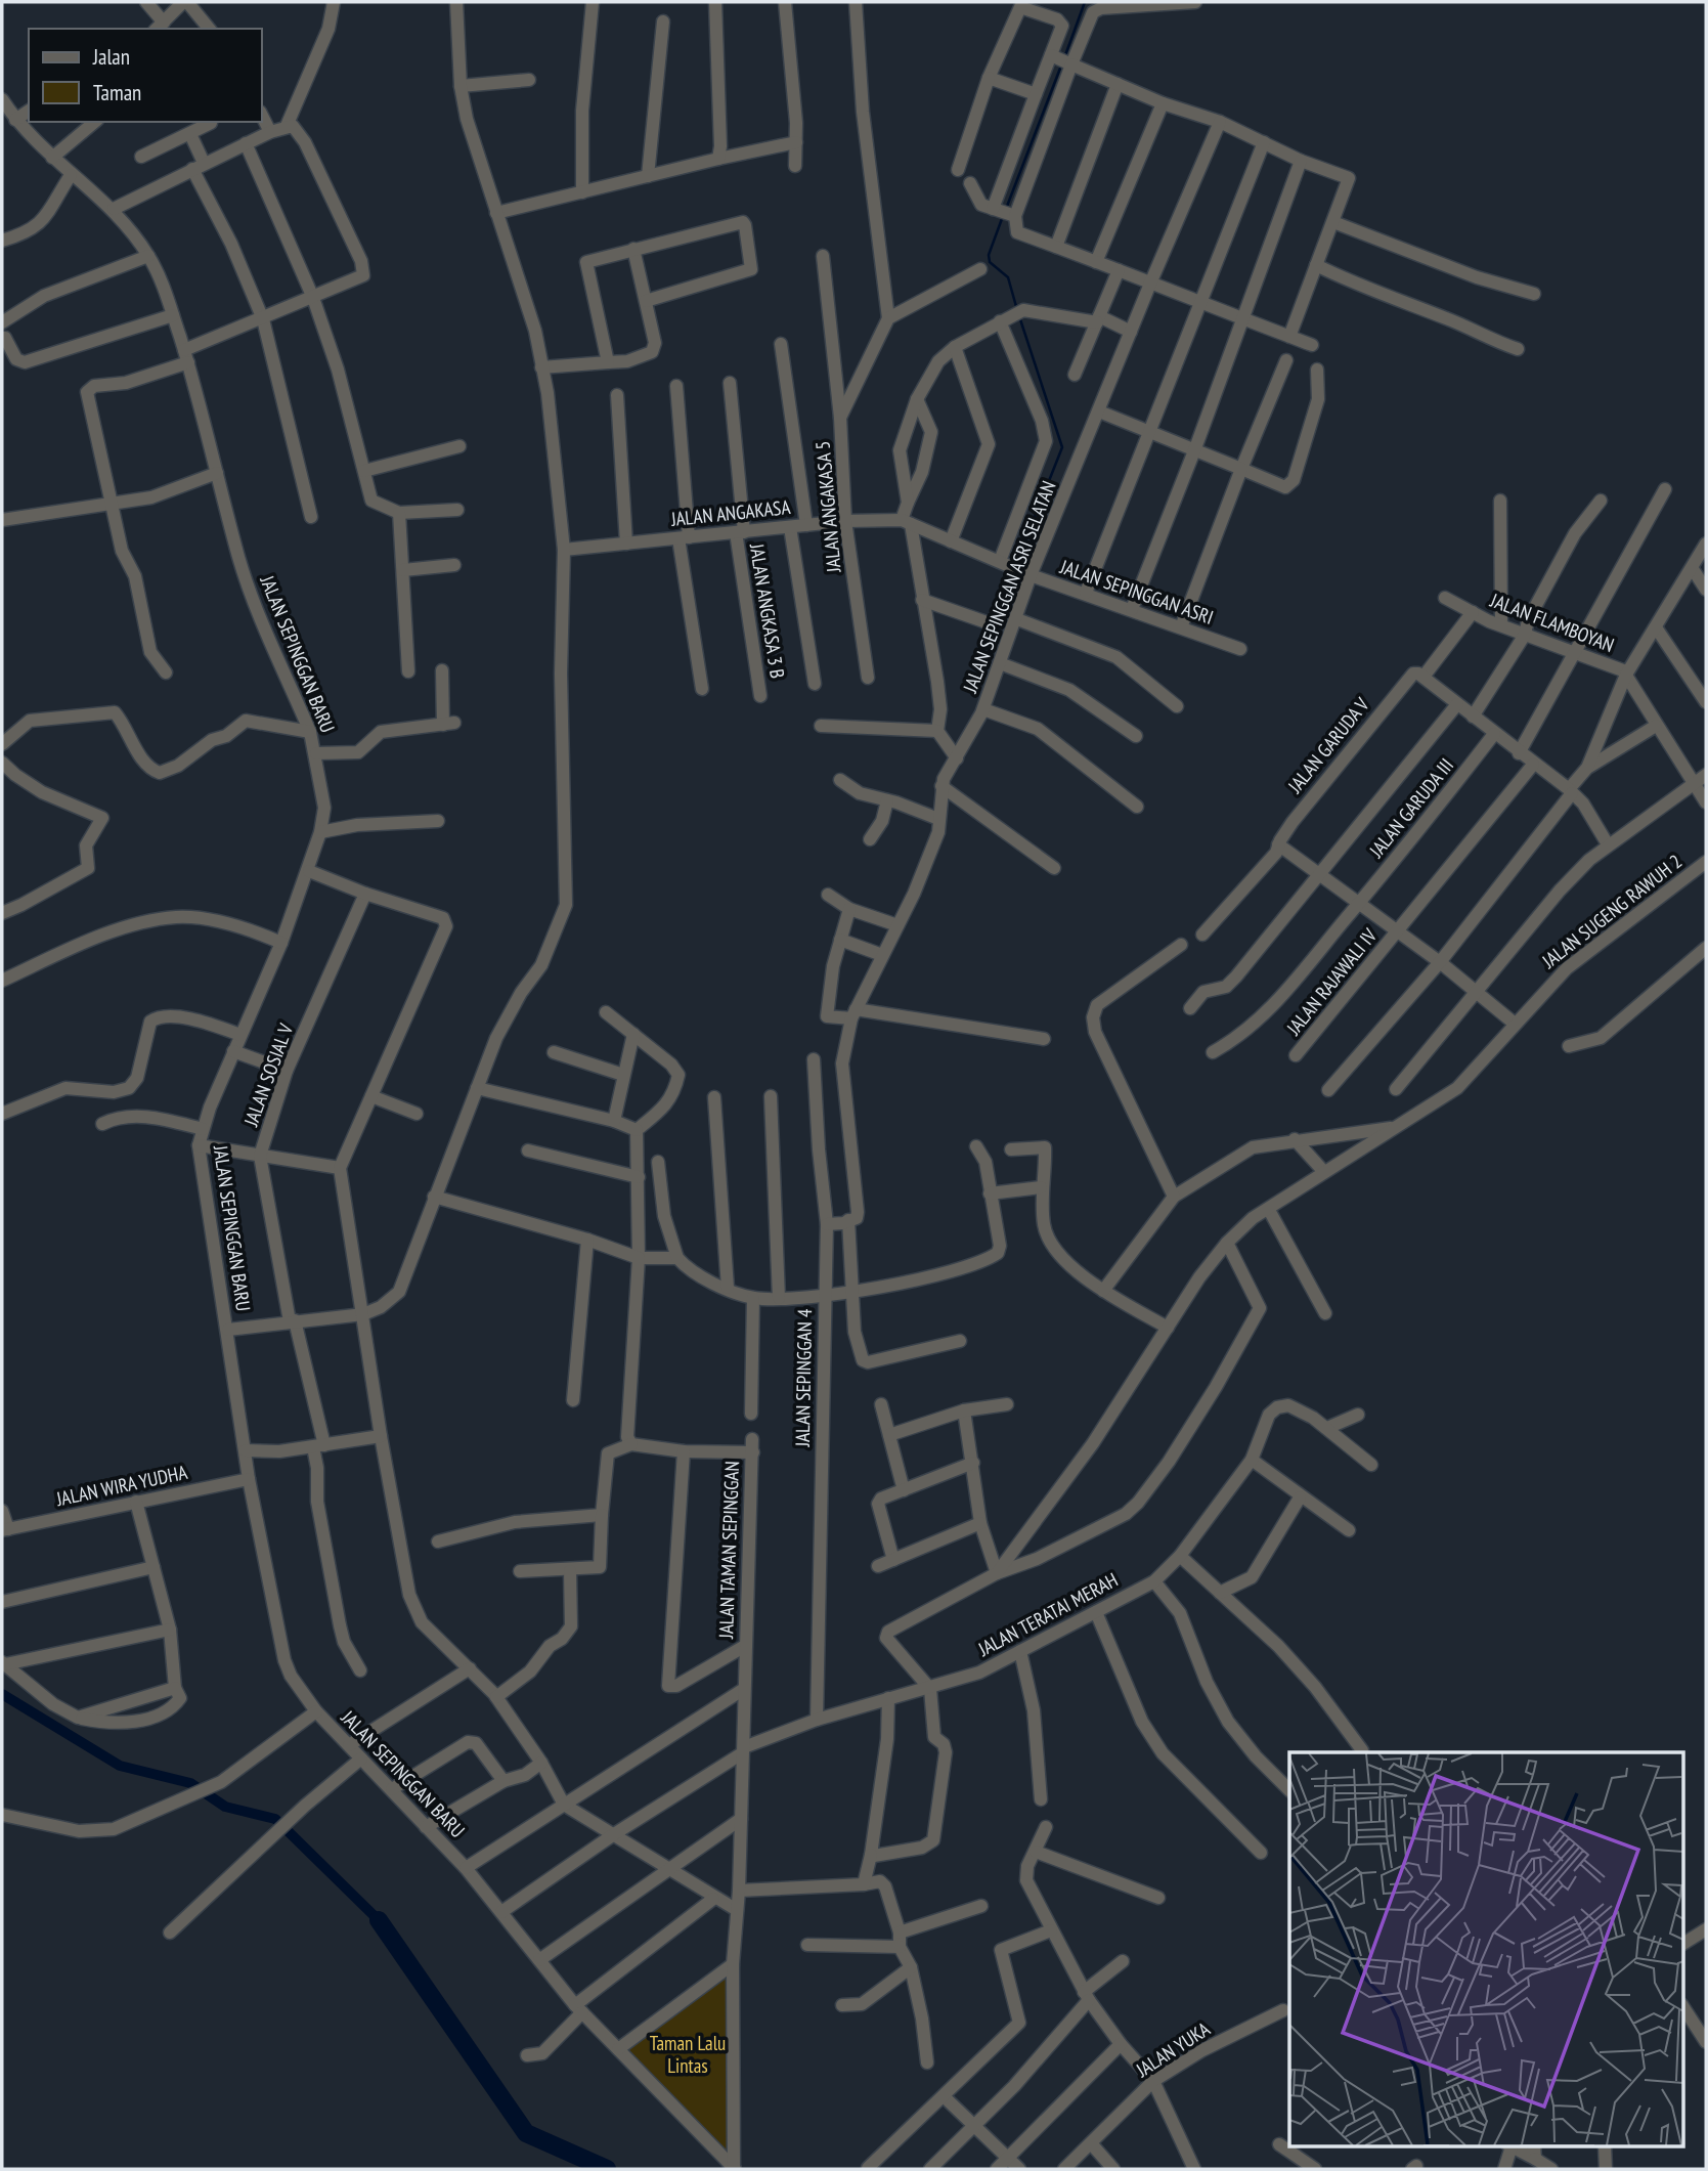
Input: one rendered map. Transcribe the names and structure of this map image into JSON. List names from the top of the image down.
{
  "streets": {
    "street": [
      "JALAN ANGAKASA 5",
      "JALAN ANGAKASA",
      "JALAN SEPINGGAN ASRI SELATAN",
      "JALAN SEPINGGAN ASRI",
      "JALAN ANGKASA 3 B",
      "JALAN FLAMBOYAN",
      "JALAN SEPINGGAN BARU",
      "JALAN GARUDA V",
      "JALAN GARUDA III",
      "JALAN SUGENG RAWUH 2",
      "JALAN RAJAWALI IV",
      "JALAN SOSIAL V",
      "JALAN SEPINGGAN 4",
      "JALAN WIRA YUDHA",
      "JALAN TAMAN SEPINGGAN",
      "JALAN TERATAI MERAH",
      "JALAN YUKA"
    ]
  },
  "crossings": [
    ["JALAN ANGAKASA 5", "JALAN ANGAKASA"],
    ["JALAN ANGAKASA", "JALAN SEPINGGAN ASRI"],
    ["JALAN ANGAKASA", "JALAN ANGKASA 3 B"],
    ["JALAN SEPINGGAN ASRI SELATAN", "JALAN SEPINGGAN ASRI"],
    ["JALAN FLAMBOYAN", "JALAN GARUDA V"],
    ["JALAN SEPINGGAN BARU", "JALAN WIRA YUDHA"],
    ["JALAN SEPINGGAN BARU", "JALAN TAMAN SEPINGGAN"],
    ["JALAN SEPINGGAN BARU", "JALAN TERATAI MERAH"],
    ["JALAN SEPINGGAN 4", "JALAN TERATAI MERAH"],
    ["JALAN TAMAN SEPINGGAN", "JALAN TERATAI MERAH"]
  ],
  "parks": ["Taman Lalu Lintas"],
  "legend": ["Jalan", "Taman"]
}
